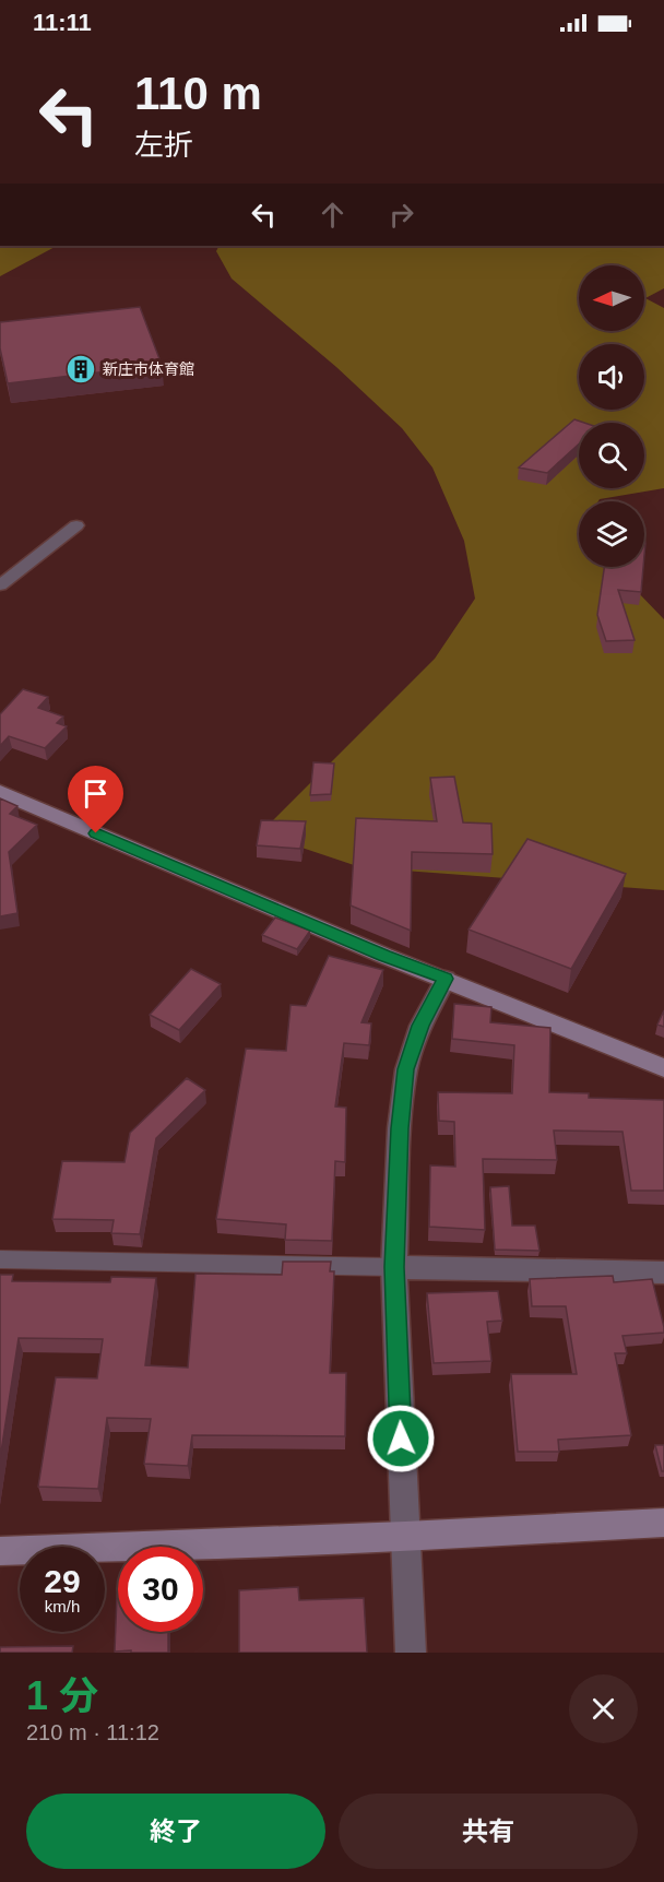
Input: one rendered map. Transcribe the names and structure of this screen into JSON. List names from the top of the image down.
{
  "places": {
    "building": ["新庄市体育館"]
  },
  "north": "left",
  "page": {
    "status": "11:11",
    "turn": ["110 m", "左折"],
    "speed": "29 km/h",
    "limit": "30",
    "heading": ["1 分", "210 m · 11:12"],
    "buttons": ["終了", "共有"]
  }
}
